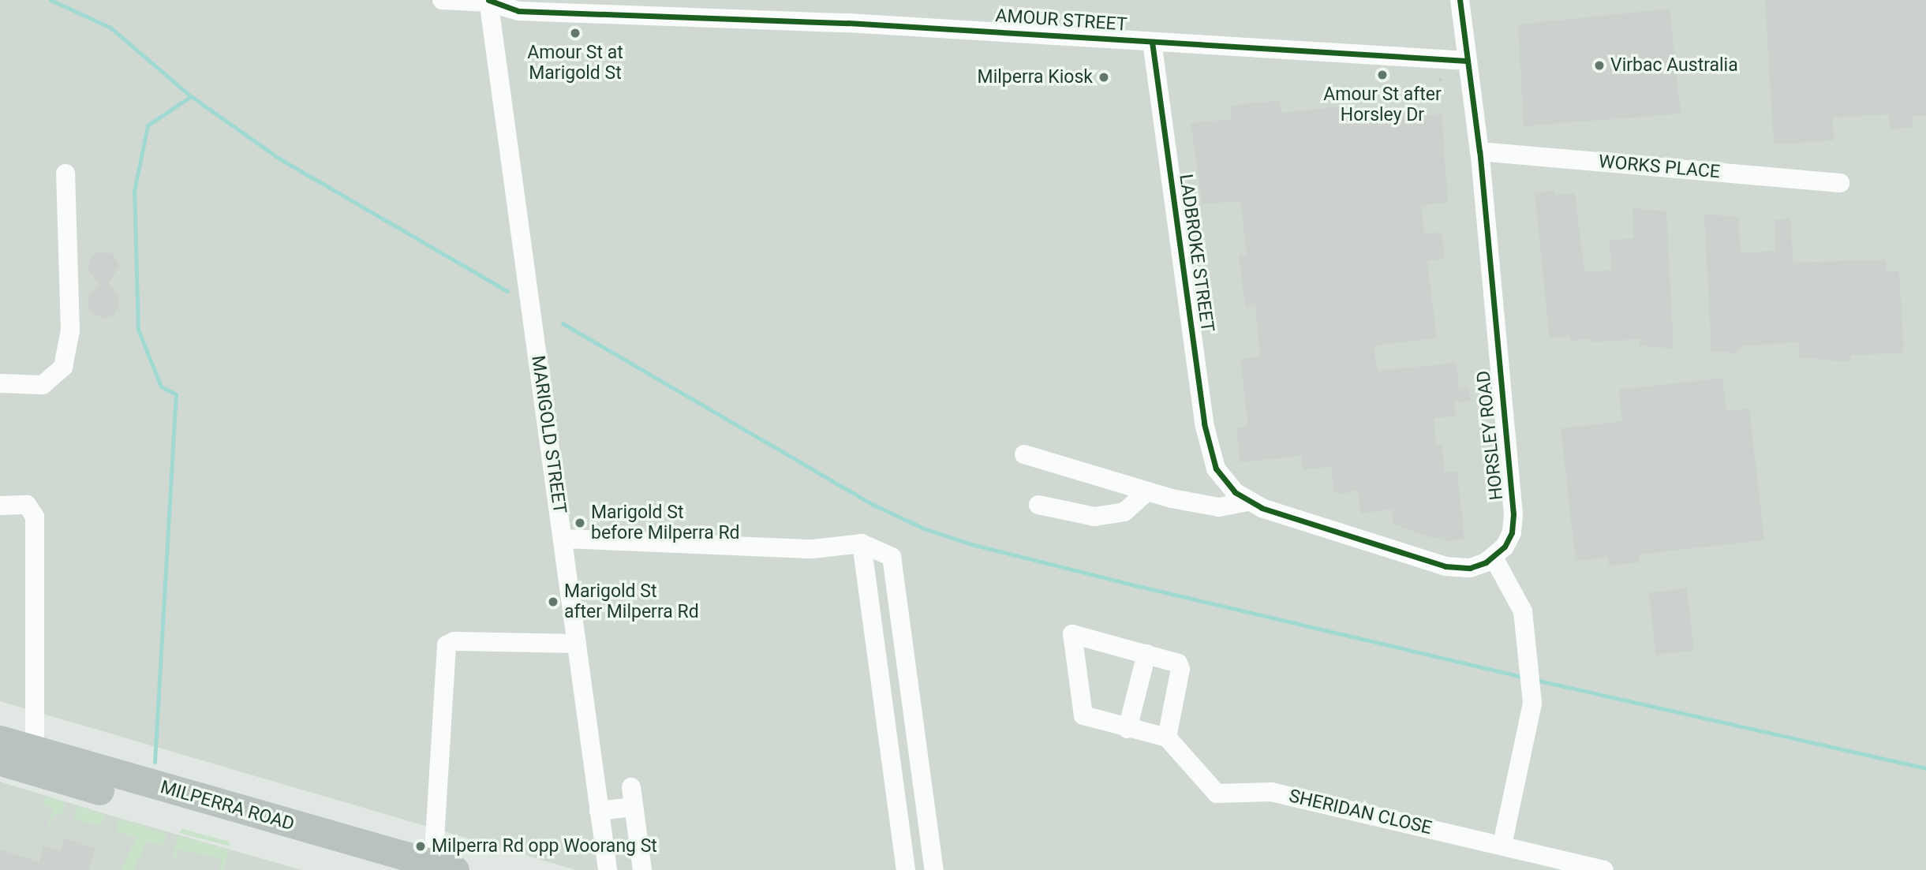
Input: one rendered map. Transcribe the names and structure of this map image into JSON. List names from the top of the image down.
{
  "streets": {
    "highway": ["MILPERRA ROAD"],
    "street": [
      "AMOUR STREET",
      "WORKS PLACE",
      "LADBROKE STREET",
      "MARIGOLD STREET",
      "HORSLEY ROAD",
      "SHERIDAN CLOSE"
    ]
  },
  "crossings": [
    ["AMOUR STREET", "LADBROKE STREET"],
    ["AMOUR STREET", "MARIGOLD STREET"],
    ["AMOUR STREET", "HORSLEY ROAD"],
    ["WORKS PLACE", "HORSLEY ROAD"]
  ],
  "places": [
    "Amour St at Marigold St",
    "Virbac Australia",
    "Amour St after Horsley Dr",
    "Milperra Kiosk",
    "Marigold St before Milperra Rd",
    "Marigold St after Milperra Rd",
    "Milperra Rd opp Woorang St"
  ]
}
